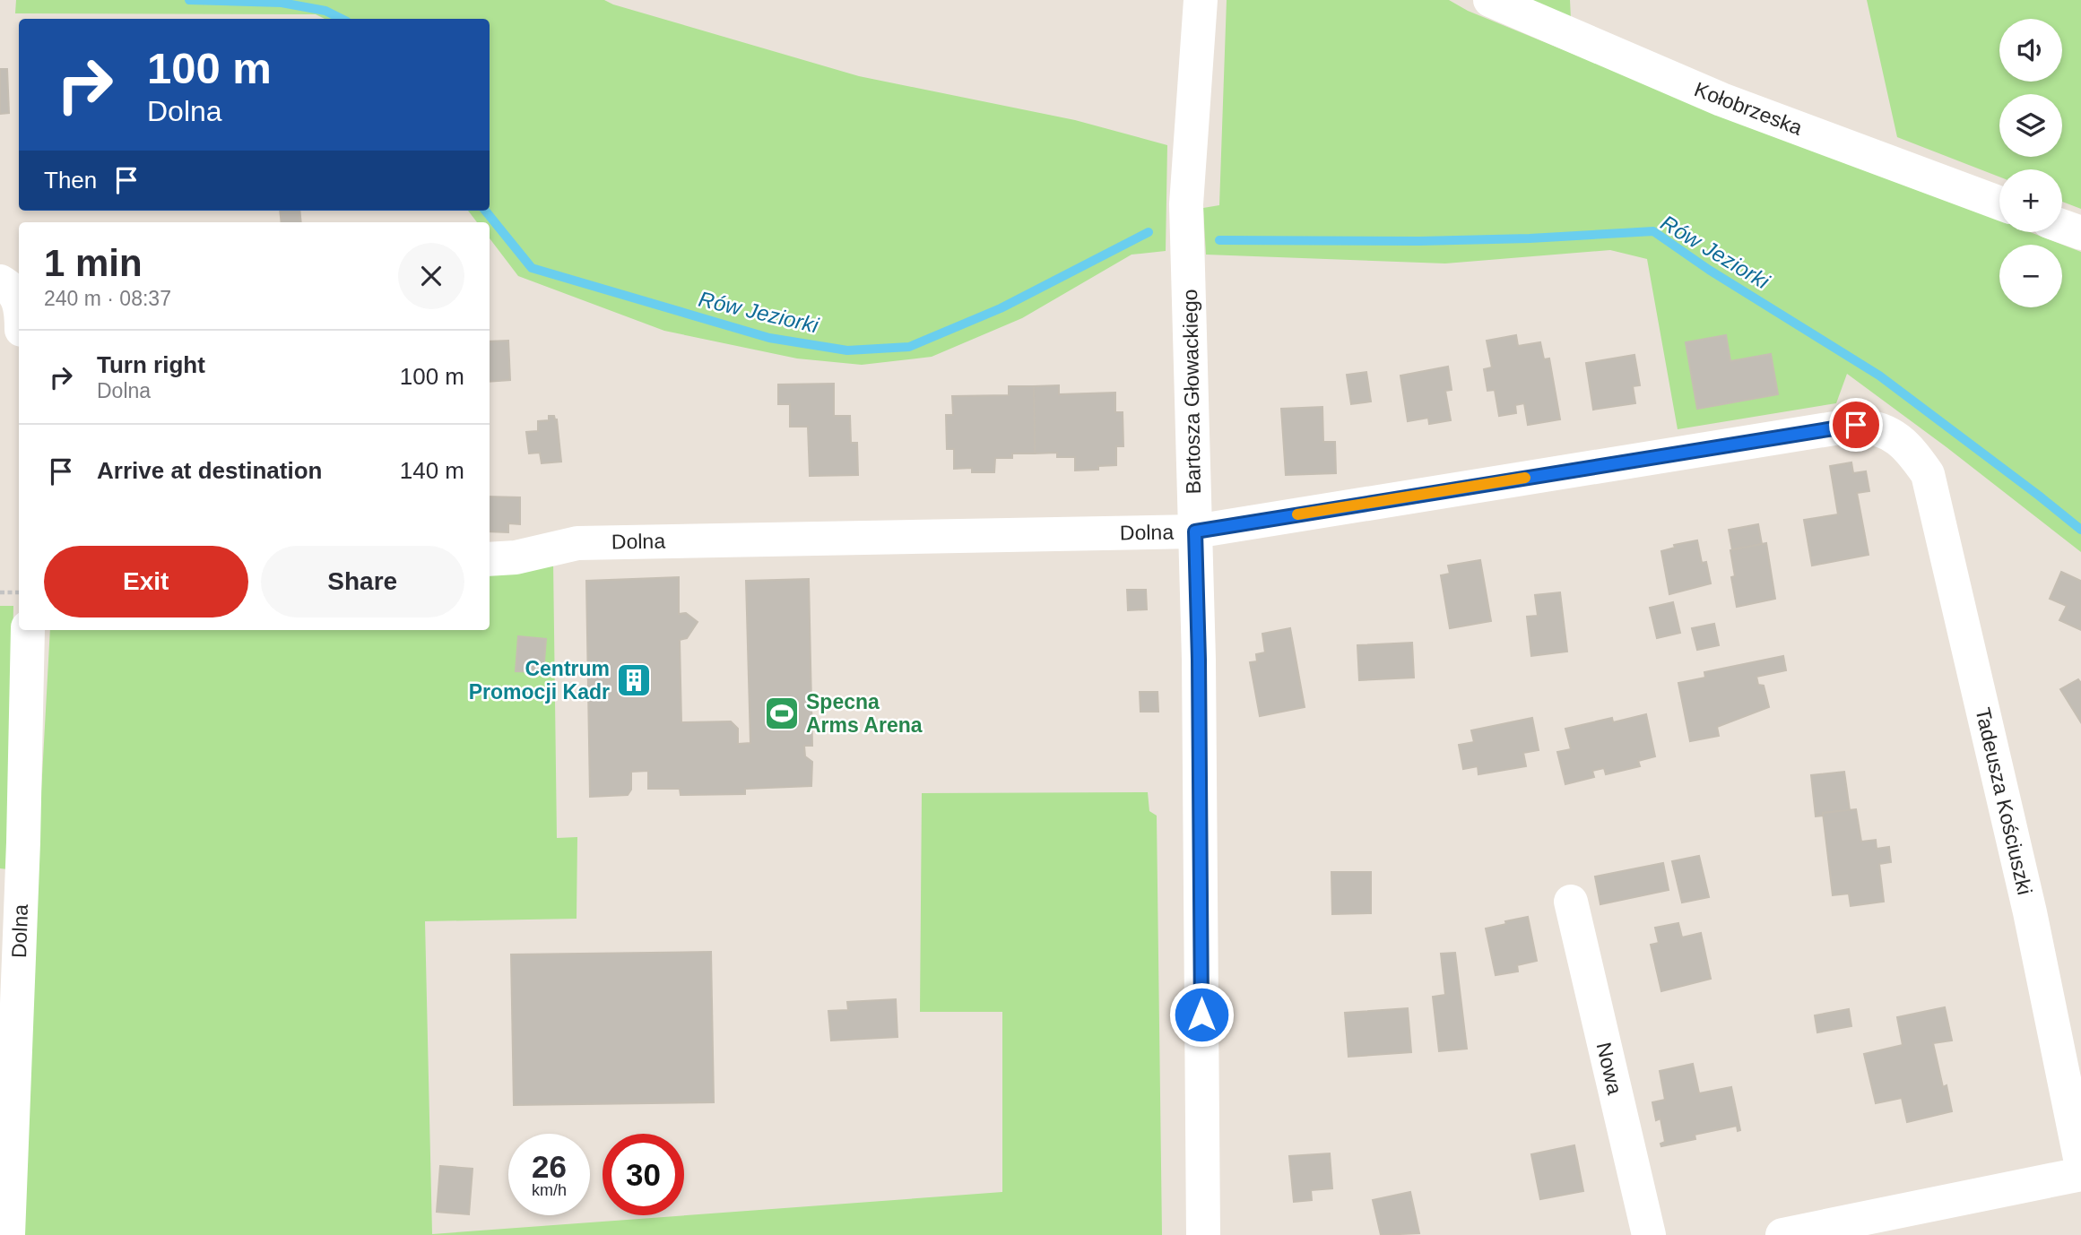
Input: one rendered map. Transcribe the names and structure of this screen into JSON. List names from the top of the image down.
{
  "streets": {
    "street": [
      "Kołobrzeska",
      "Bartosza Głowackiego",
      "Dolna",
      "Tadeusza Kościuszki",
      "Nowa"
    ]
  },
  "crossings": [
    ["Bartosza Głowackiego", "Dolna"],
    ["Dolna", "Tadeusza Kościuszki"]
  ],
  "water": ["Rów Jeziorki"],
  "places": {
    "building": ["Centrum Promocji Kadr"],
    "sports": ["Specna Arms Arena"]
  },
  "page": {
    "map_buttons": ["+", "−"],
    "turn": ["100 m", "Dolna"],
    "then": "Then",
    "heading": ["1 min", "240 m · 08:37"],
    "list": [
      {
        "name": "Turn right",
        "note": "Dolna",
        "value": "100 m"
      },
      {
        "name": "Arrive at destination",
        "value": "140 m"
      }
    ],
    "buttons": ["Exit", "Share"],
    "speed": "26 km/h",
    "limit": "30"
  }
}
